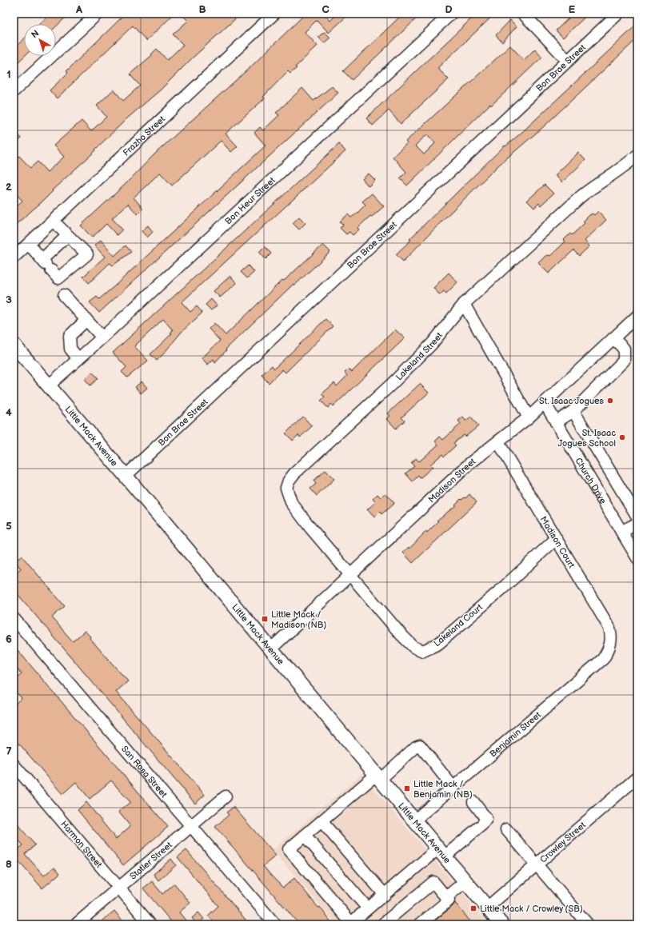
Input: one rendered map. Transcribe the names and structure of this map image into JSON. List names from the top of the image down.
{
  "streets": {
    "main road": ["Little Mack Avenue"],
    "street": [
      "Bon Brae Street",
      "Frazho Street",
      "Bon Heur Street",
      "Lakeland Street",
      "Madison Street",
      "Church Drive",
      "Madison Court",
      "Lakeland Court",
      "Benjamin Street",
      "San Rosa Street",
      "Crowley Street",
      "Harmon Street",
      "Statler Street"
    ]
  },
  "crossings": [
    ["Bon Brae Street", "Little Mack Avenue"],
    ["Bon Heur Street", "Little Mack Avenue"],
    ["Lakeland Street", "Madison Street"],
    ["Lakeland Street", "Lakeland Court"],
    ["Little Mack Avenue", "Madison Street"],
    ["Little Mack Avenue", "Benjamin Street"],
    ["Little Mack Avenue", "Crowley Street"],
    ["Madison Street", "Church Drive"],
    ["Madison Street", "Madison Court"],
    ["Madison Street", "Lakeland Court"],
    ["Madison Court", "Lakeland Court"],
    ["Madison Court", "Benjamin Street"],
    ["San Rosa Street", "Statler Street"],
    ["Harmon Street", "Statler Street"]
  ],
  "places": {
    "other": ["St. Isaac Jogues", "St. Isaac Jogues School"],
    "transit": ["Little Mack / Madison (NB)", "Little Mack / Benjamin (NB)", "Little Mack / Crowley (SB)"]
  },
  "north": "top left",
  "grid": {
    "columns": [
      "A",
      "B",
      "C",
      "D",
      "E"
    ],
    "rows": [
      "1",
      "2",
      "3",
      "4",
      "5",
      "6",
      "7",
      "8"
    ]
  }
}
